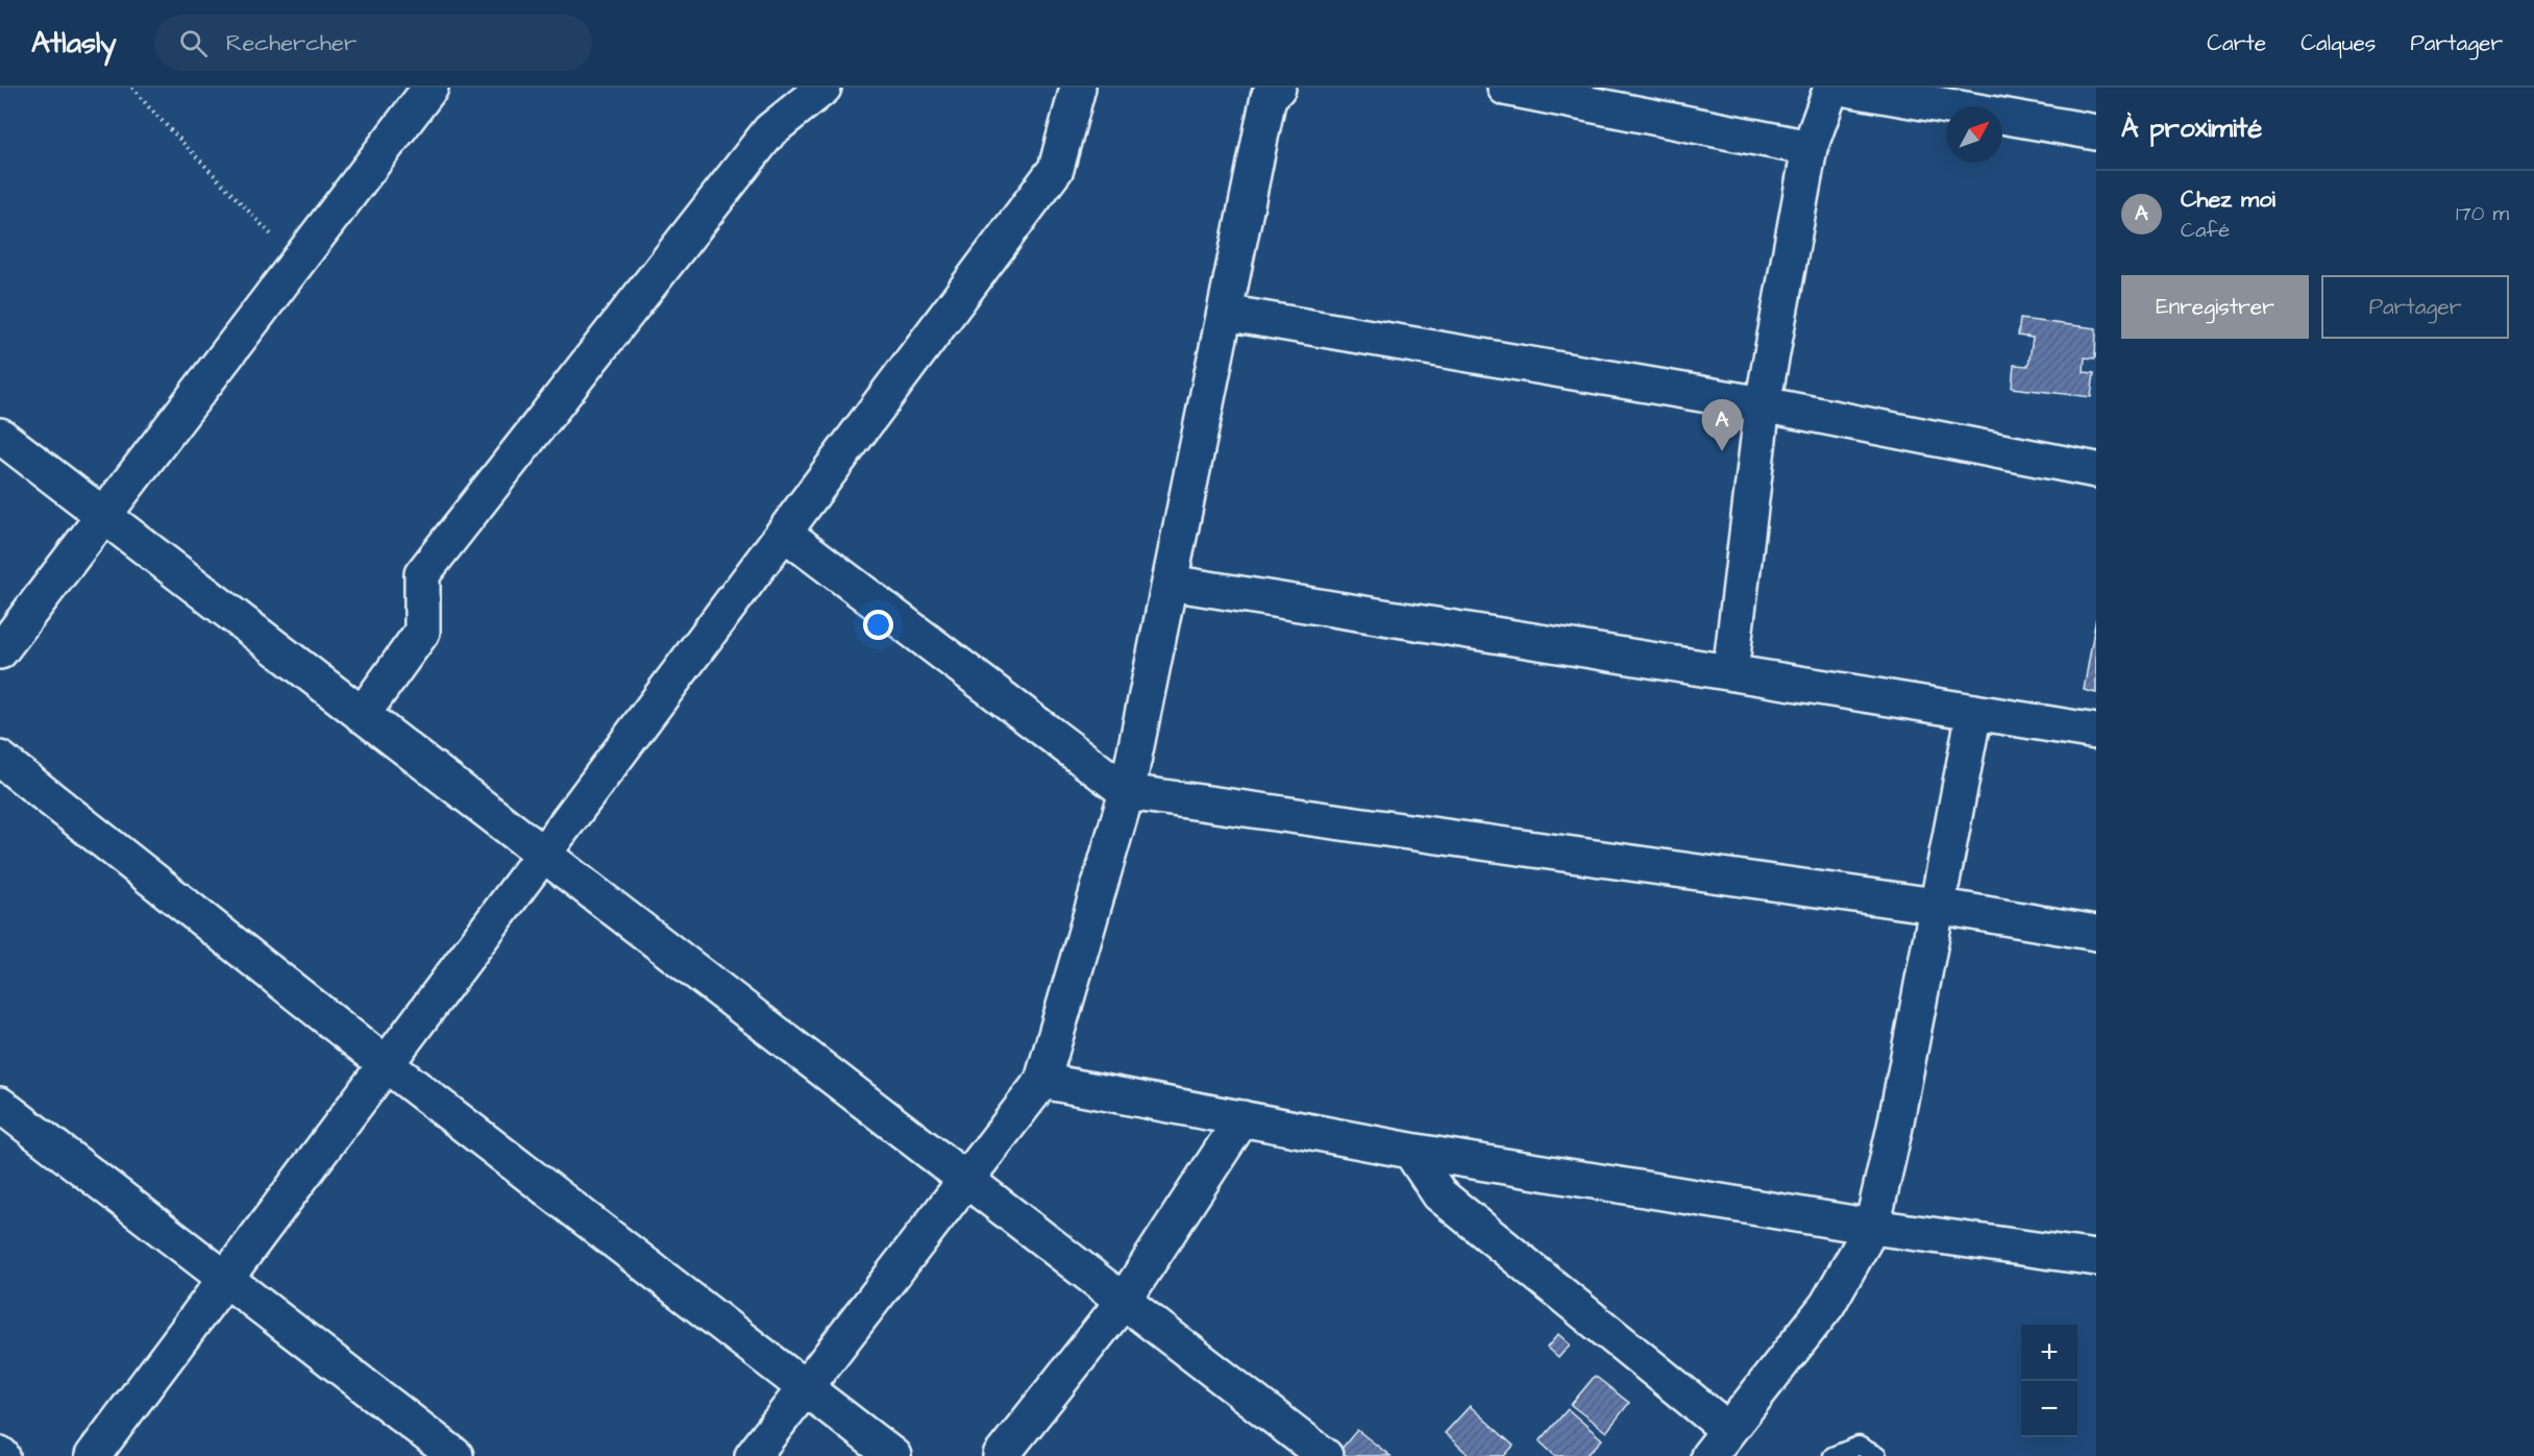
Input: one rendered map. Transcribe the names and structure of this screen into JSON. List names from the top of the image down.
{
  "north": "top right",
  "page": {
    "header": "Atlasly",
    "search": "Rechercher",
    "nav": ["Carte", "Calques", "Partager"],
    "heading": "À proximité",
    "list": [
      {
        "mark": "A",
        "name": "Chez moi",
        "note": "Café",
        "value": "170 m"
      }
    ],
    "buttons": ["Enregistrer", "Partager"],
    "pins": "A",
    "map_buttons": ["+", "−"]
  }
}
